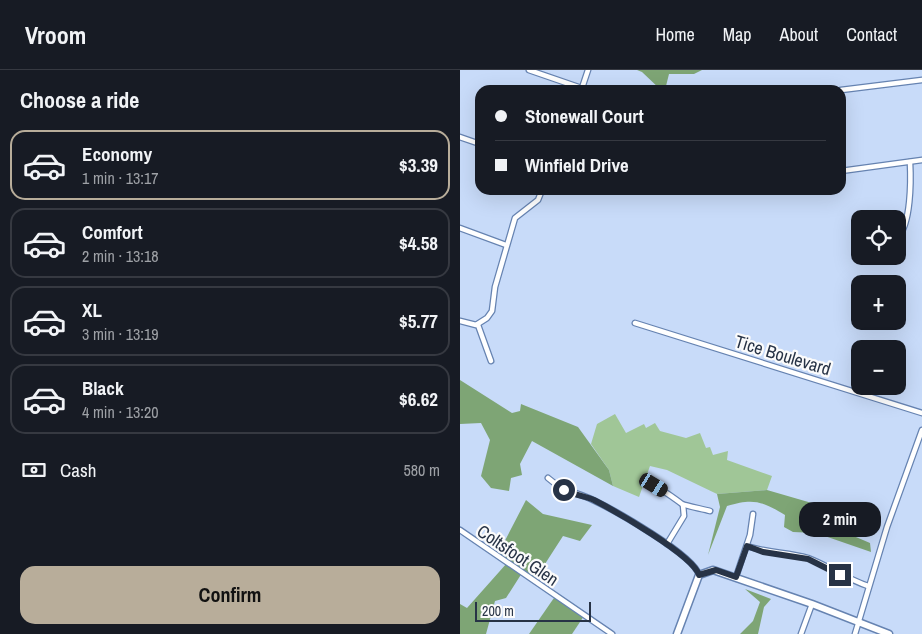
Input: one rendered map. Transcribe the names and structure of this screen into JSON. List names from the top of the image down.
{
  "streets": {
    "street": ["Tice Boulevard", "Coltsfoot Glen"]
  },
  "scale_bar": "200 m",
  "page": {
    "header": "Vroom",
    "nav": [
      "Home",
      "Map",
      "About",
      "Contact"
    ],
    "heading": "Choose a ride",
    "banner": ["Stonewall Court", "Winfield Drive"],
    "list": [
      {
        "name": "Economy",
        "note": "1 min · 13:17",
        "value": "$3.39"
      },
      {
        "name": "Comfort",
        "note": "2 min · 13:18",
        "value": "$4.58"
      },
      {
        "name": "XL",
        "note": "3 min · 13:19",
        "value": "$5.77"
      },
      {
        "name": "Black",
        "note": "4 min · 13:20",
        "value": "$6.62"
      }
    ],
    "map_buttons": ["+", "−"],
    "pay": ["Cash", "580 m"],
    "bubble": "2 min",
    "buttons": "Confirm",
    "scale": "200 m"
  }
}
